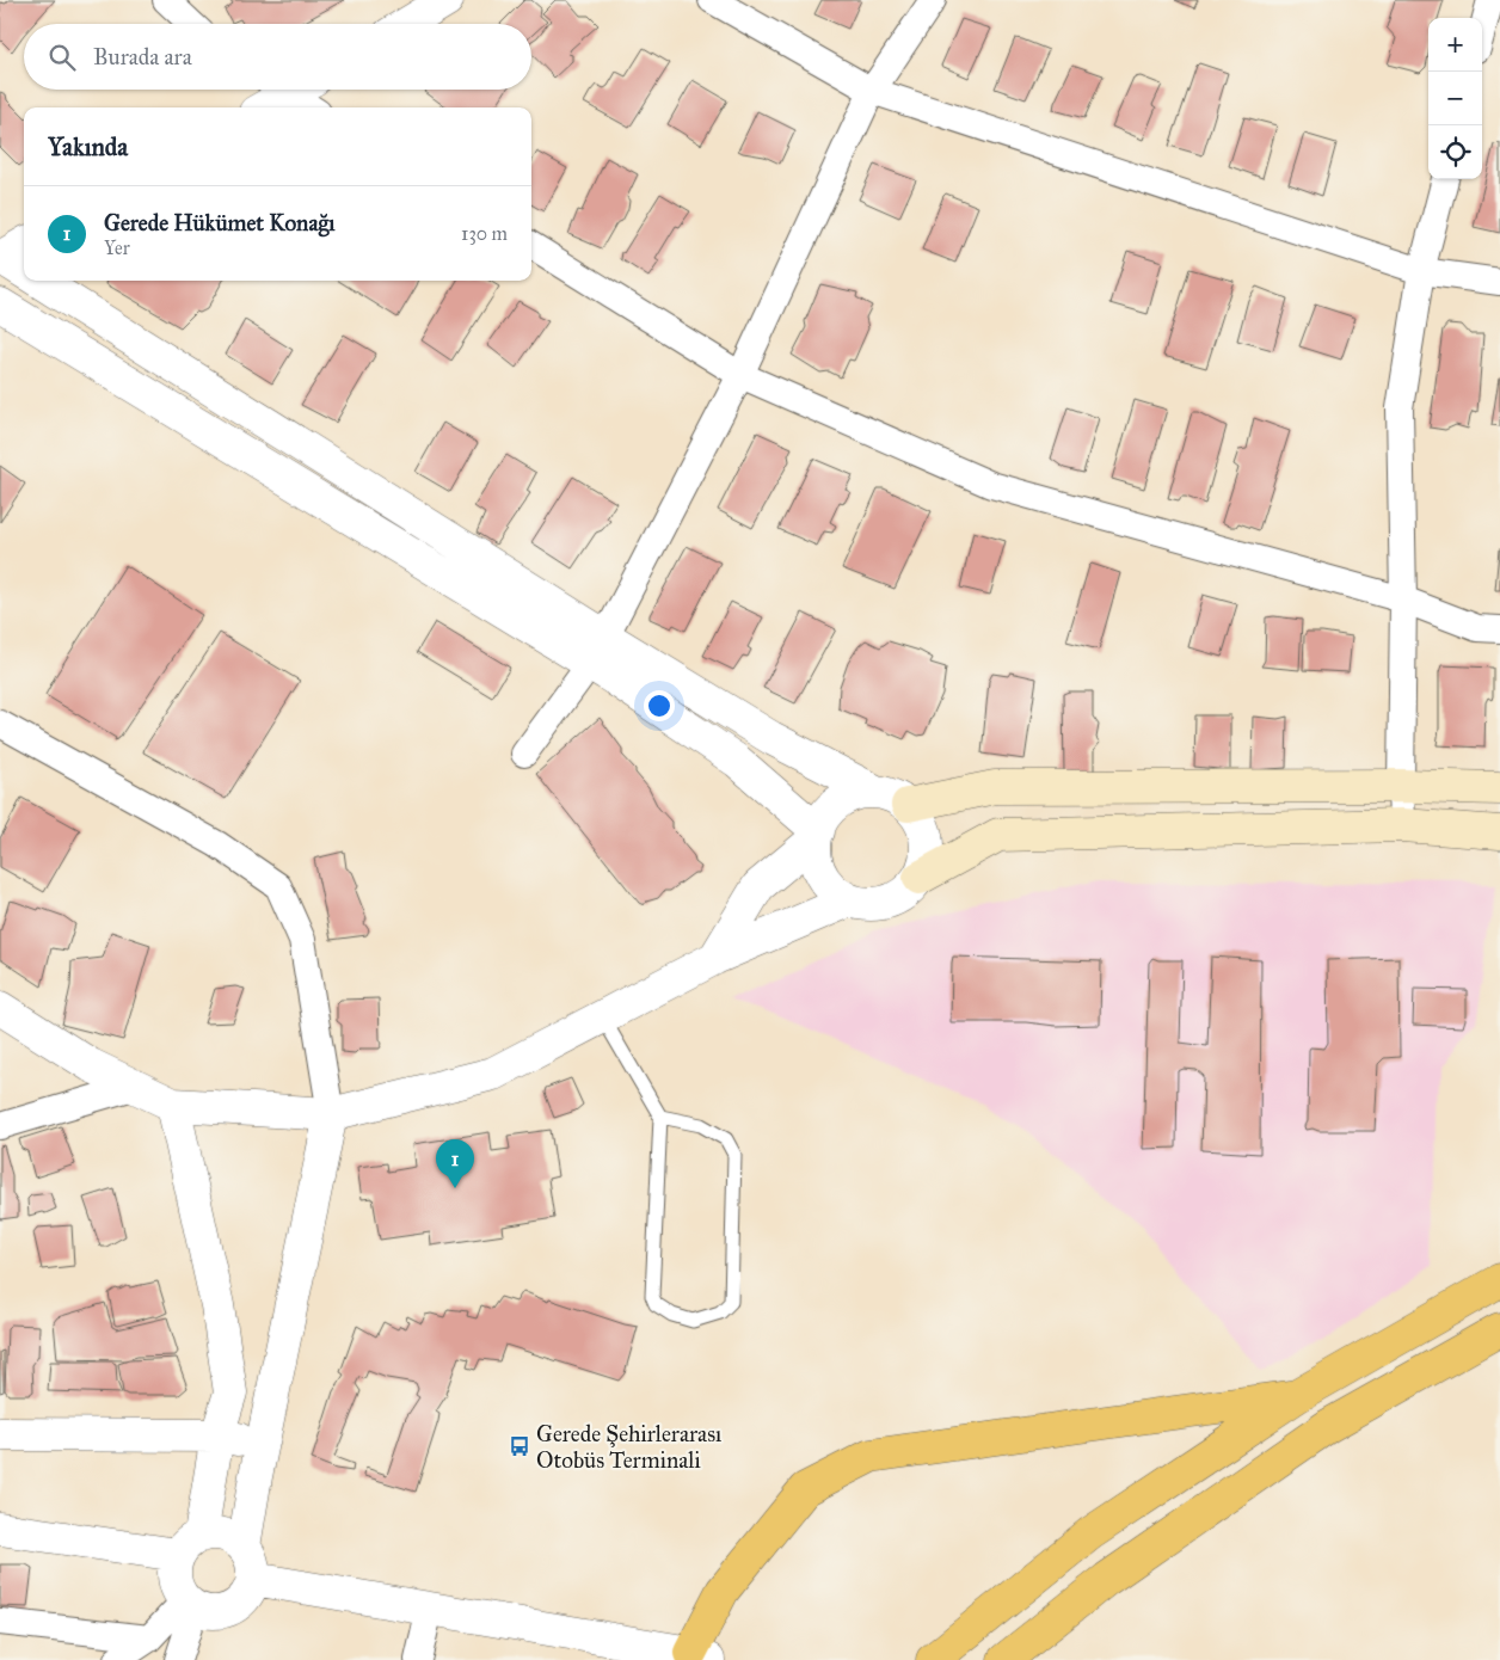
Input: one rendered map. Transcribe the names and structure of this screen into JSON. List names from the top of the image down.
{
  "places": {
    "bus stop": ["Gerede Şehirlerarası Otobüs Terminali"]
  },
  "page": {
    "map_buttons": ["+", "−"],
    "search": "Burada ara",
    "heading": "Yakında",
    "list": [
      {
        "mark": "1",
        "name": "Gerede Hükümet Konağı",
        "note": "Yer",
        "value": "130 m"
      }
    ],
    "pins": "1"
  }
}
